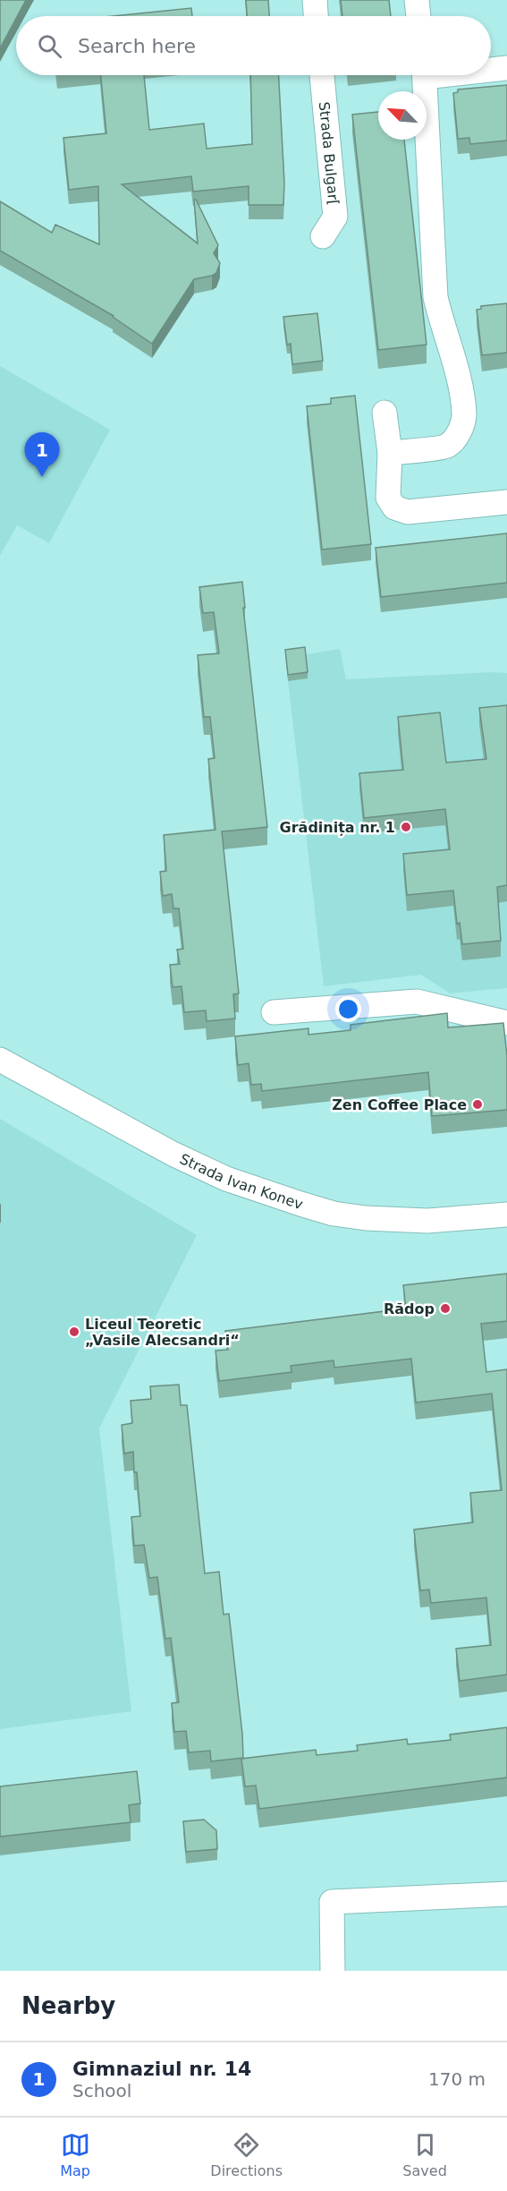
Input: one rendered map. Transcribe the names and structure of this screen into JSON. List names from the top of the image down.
{
  "streets": {
    "street": ["Strada Bulgar[", "Strada Ivan Konev"]
  },
  "places": [
    "Grădinița nr. 1",
    "Zen Coffee Place",
    "Rădop",
    "Liceul Teoretic „Vasile Alecsandri“"
  ],
  "north": "top left",
  "page": {
    "search": "Search here",
    "pins": "1",
    "heading": "Nearby",
    "list": [
      {
        "mark": "1",
        "name": "Gimnaziul nr. 14",
        "note": "School",
        "value": "170 m"
      }
    ],
    "nav": ["Map", "Directions", "Saved"]
  }
}
